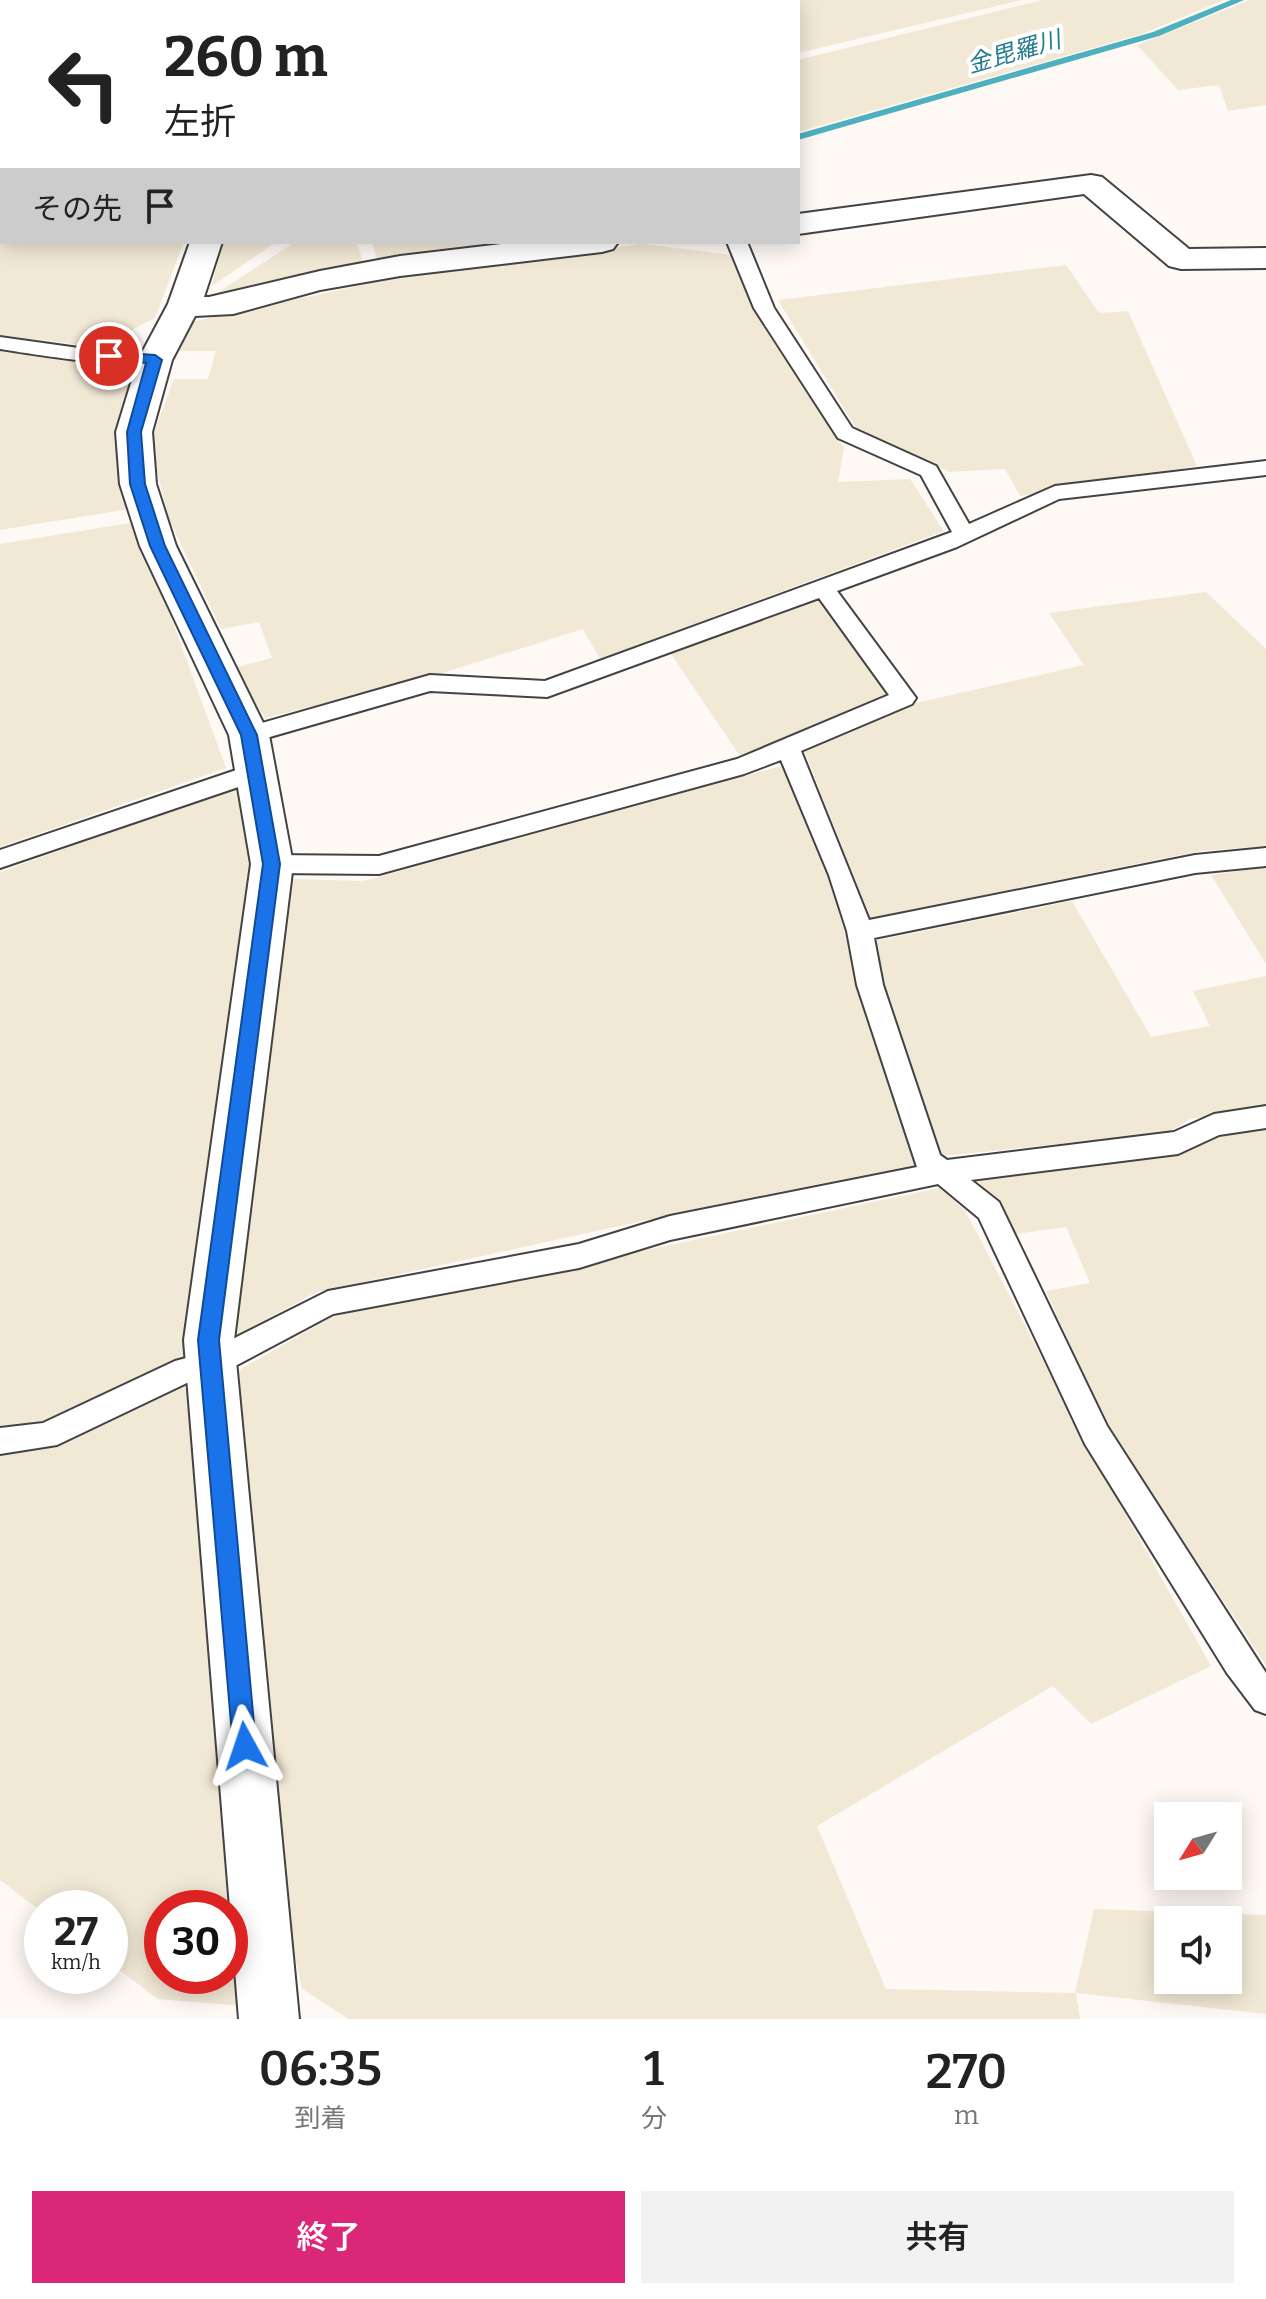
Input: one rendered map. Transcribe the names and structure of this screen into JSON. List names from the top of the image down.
{
  "water": ["金毘羅川"],
  "north": "bottom left",
  "page": {
    "turn": ["260 m", "左折"],
    "then": "その先",
    "speed": "27 km/h",
    "limit": "30",
    "eta": [
      "06:35",
      "到着",
      "1",
      "分",
      "270",
      "m"
    ],
    "buttons": ["終了", "共有"]
  }
}
